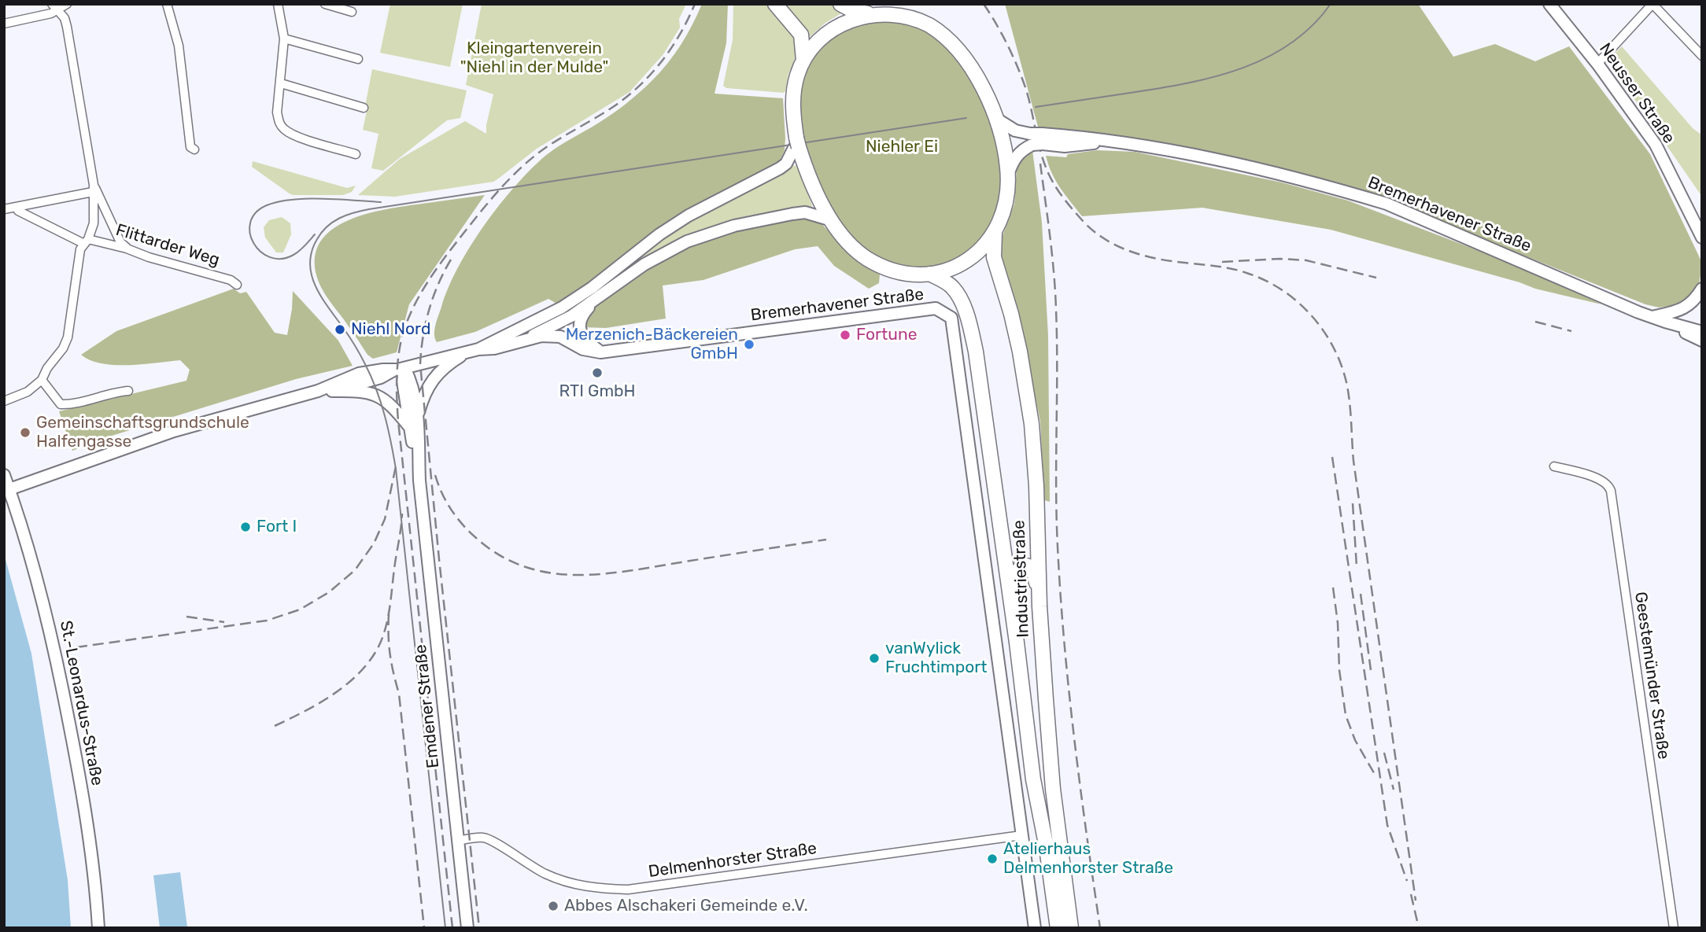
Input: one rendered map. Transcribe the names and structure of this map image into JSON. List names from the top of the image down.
{
  "streets": {
    "highway": ["Industriestraße"],
    "street": [
      "Neusser Straße",
      "Bremerhavener Straße",
      "Flittarder Weg",
      "Geestemünder Straße",
      "St.-Leonardus-Straße",
      "Emdener Straße",
      "Delmenhorster Straße"
    ]
  },
  "crossings": [
    ["Bremerhavener Straße", "Industriestraße"],
    ["Industriestraße", "Delmenhorster Straße"],
    ["Emdener Straße", "Delmenhorster Straße"]
  ],
  "parks": ["Kleingartenverein \"Niehl in der Mulde\"", "Niehler Ei"],
  "places": [
    "Niehl Nord",
    "Fortune",
    "Merzenich-Bäckereien GmbH",
    "RTI GmbH",
    "Gemeinschaftsgrundschule Halfengasse",
    "Fort I",
    "vanWylick Fruchtimport",
    "Atelierhaus Delmenhorster Straße",
    "Abbes Alschakeri Gemeinde e.V."
  ]
}
